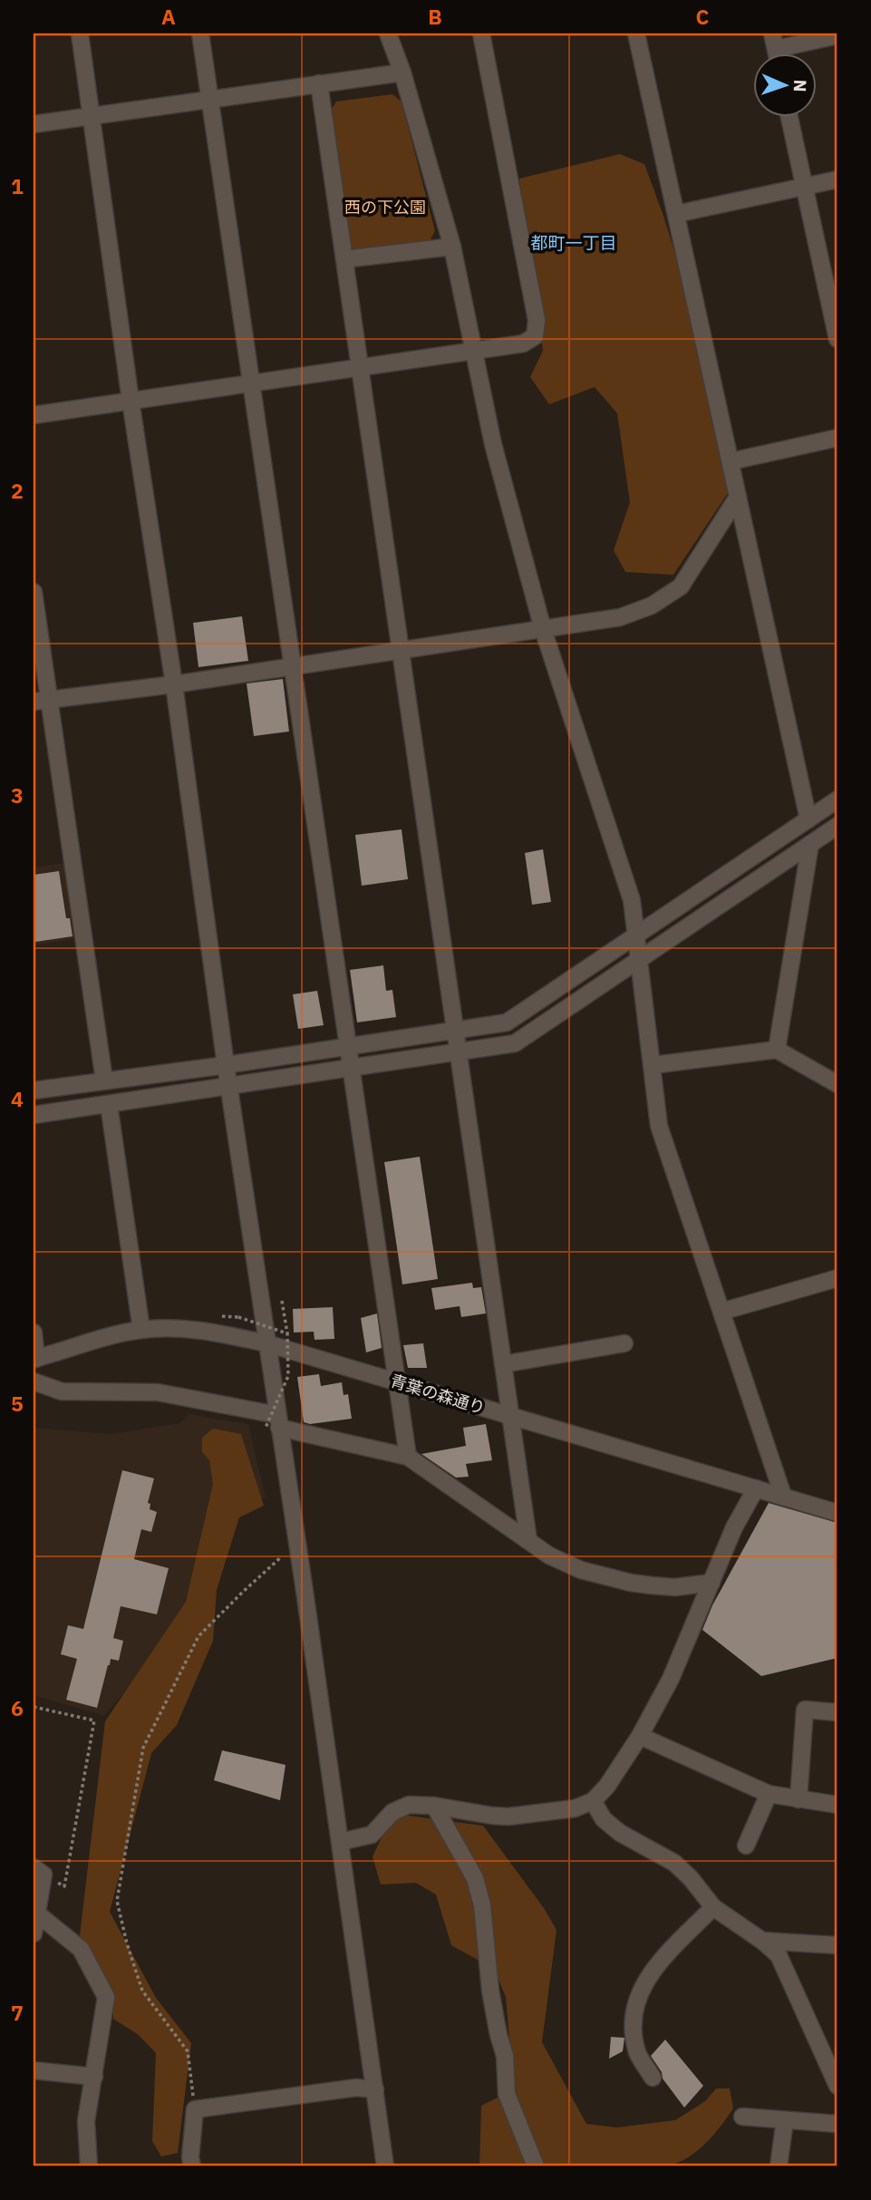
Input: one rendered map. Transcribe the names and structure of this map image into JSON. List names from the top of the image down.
{
  "streets": {
    "street": ["青葉の森通り"]
  },
  "districts": ["都町一丁目"],
  "parks": ["西の下公園"],
  "north": "right",
  "grid": {
    "columns": ["A", "B", "C"],
    "rows": [
      "1",
      "2",
      "3",
      "4",
      "5",
      "6",
      "7"
    ]
  }
}
